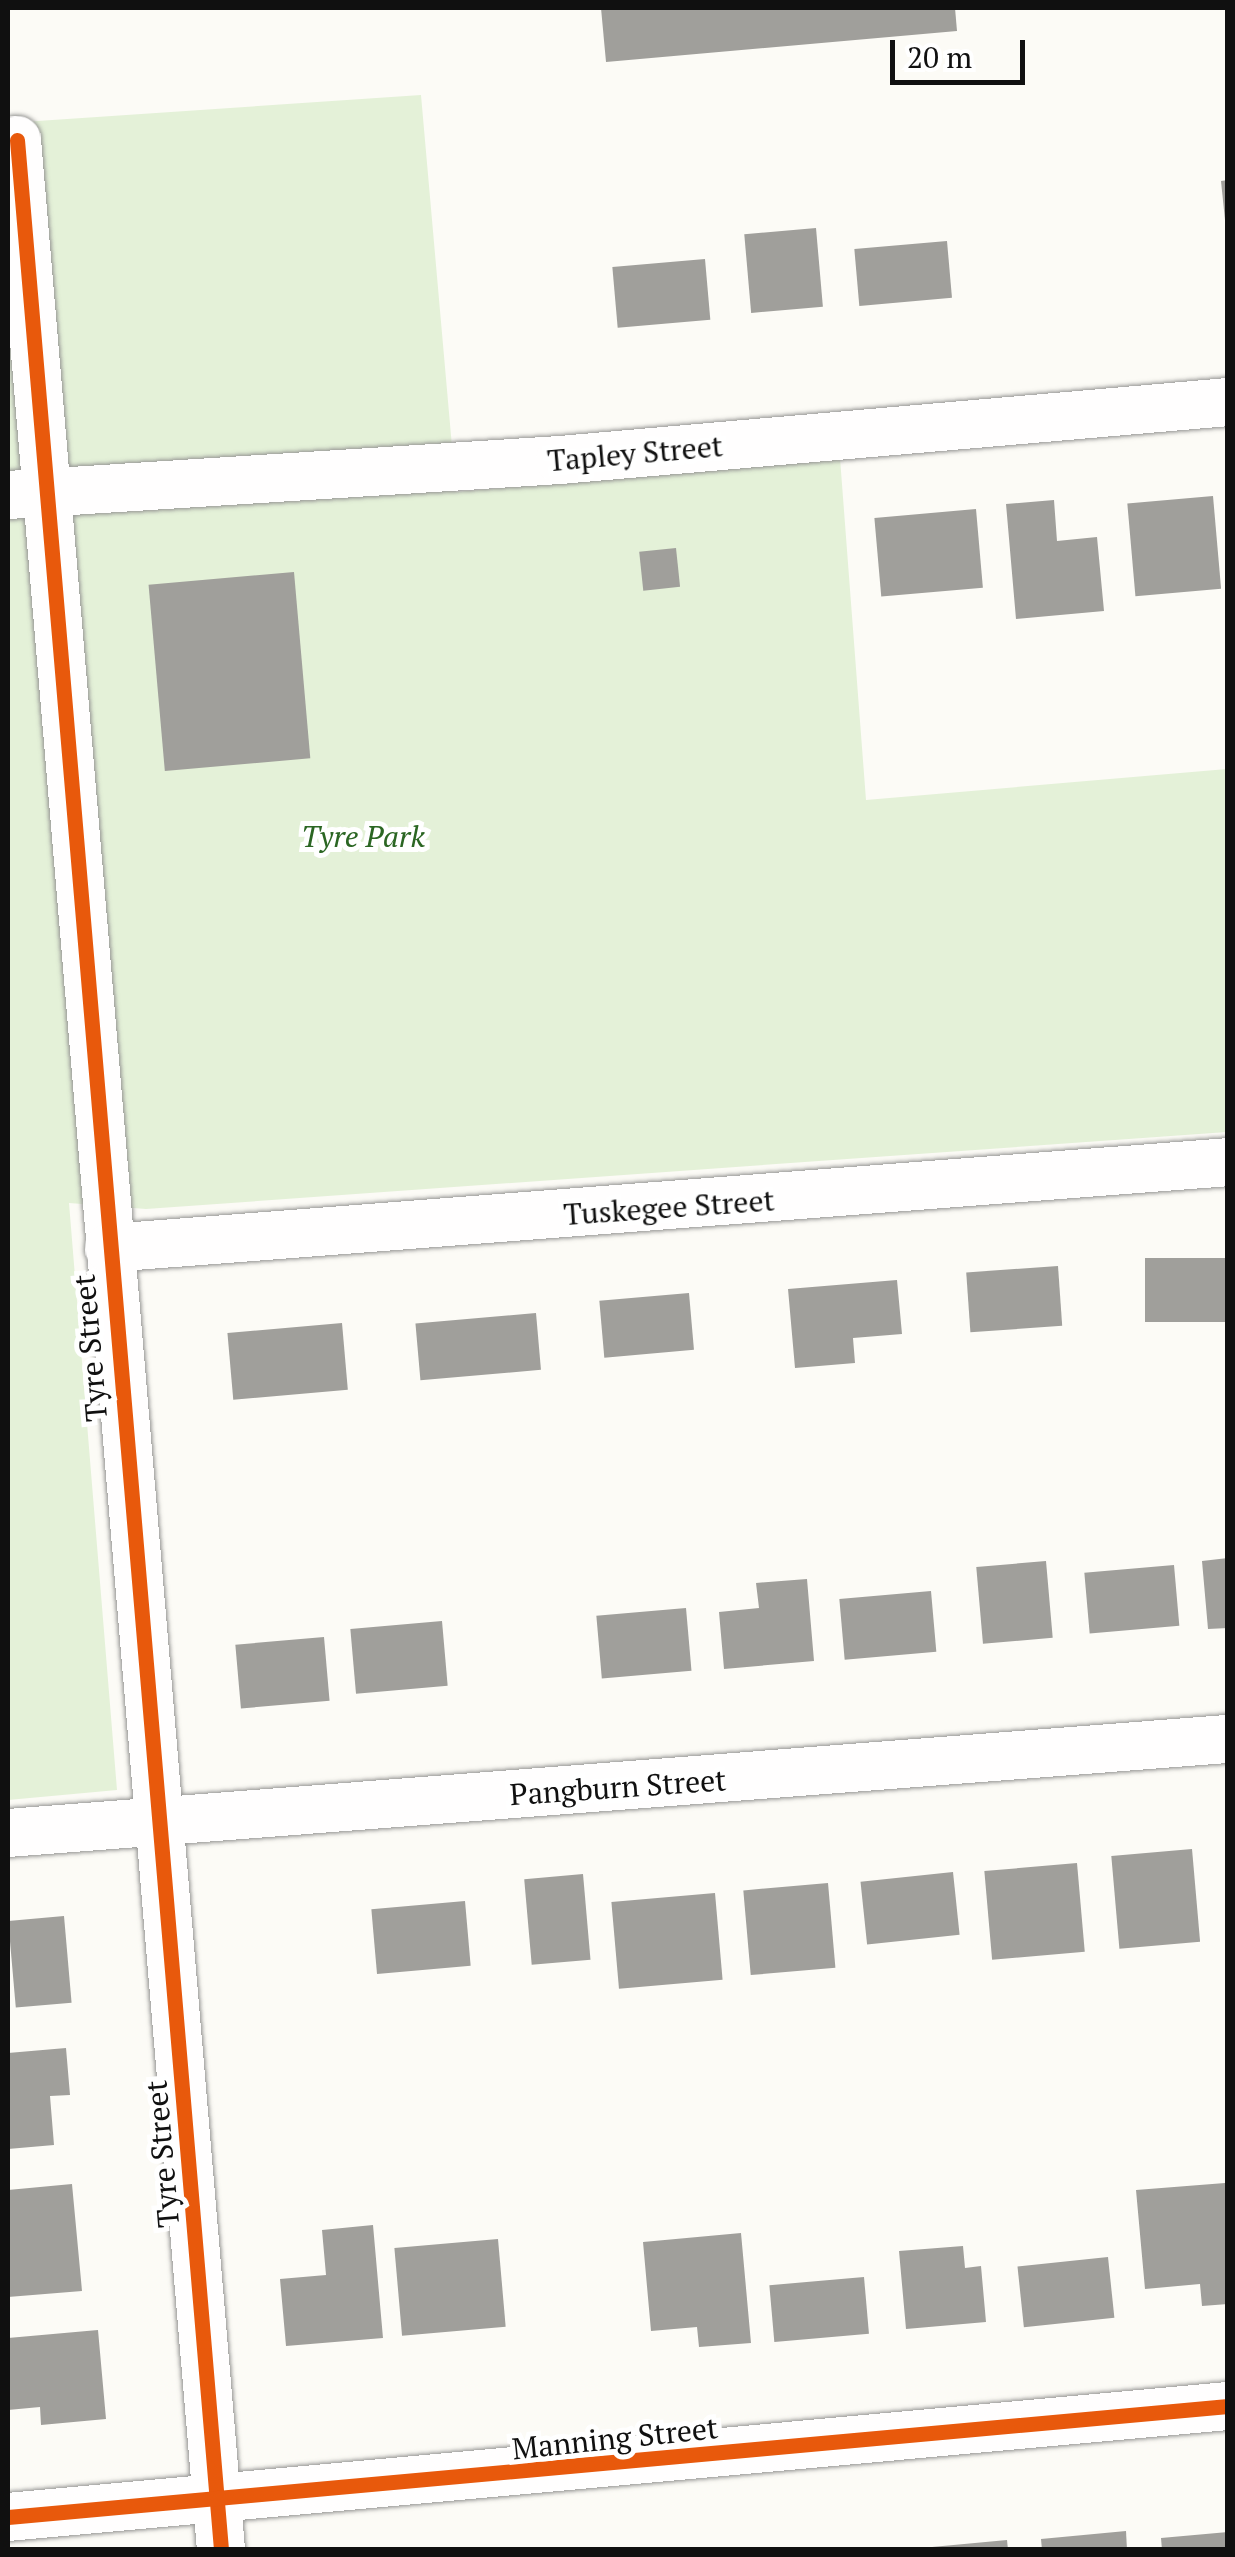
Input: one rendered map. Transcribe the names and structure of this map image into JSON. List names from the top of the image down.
{
  "streets": {
    "street": [
      "Tapley Street",
      "Tuskegee Street",
      "Tyre Street",
      "Pangburn Street",
      "Manning Street"
    ]
  },
  "crossings": [
    ["Tapley Street", "Tyre Street"],
    ["Tuskegee Street", "Tyre Street"],
    ["Tyre Street", "Pangburn Street"],
    ["Tyre Street", "Manning Street"]
  ],
  "parks": ["Tyre Park"],
  "scale_bar": "20 m"
}
